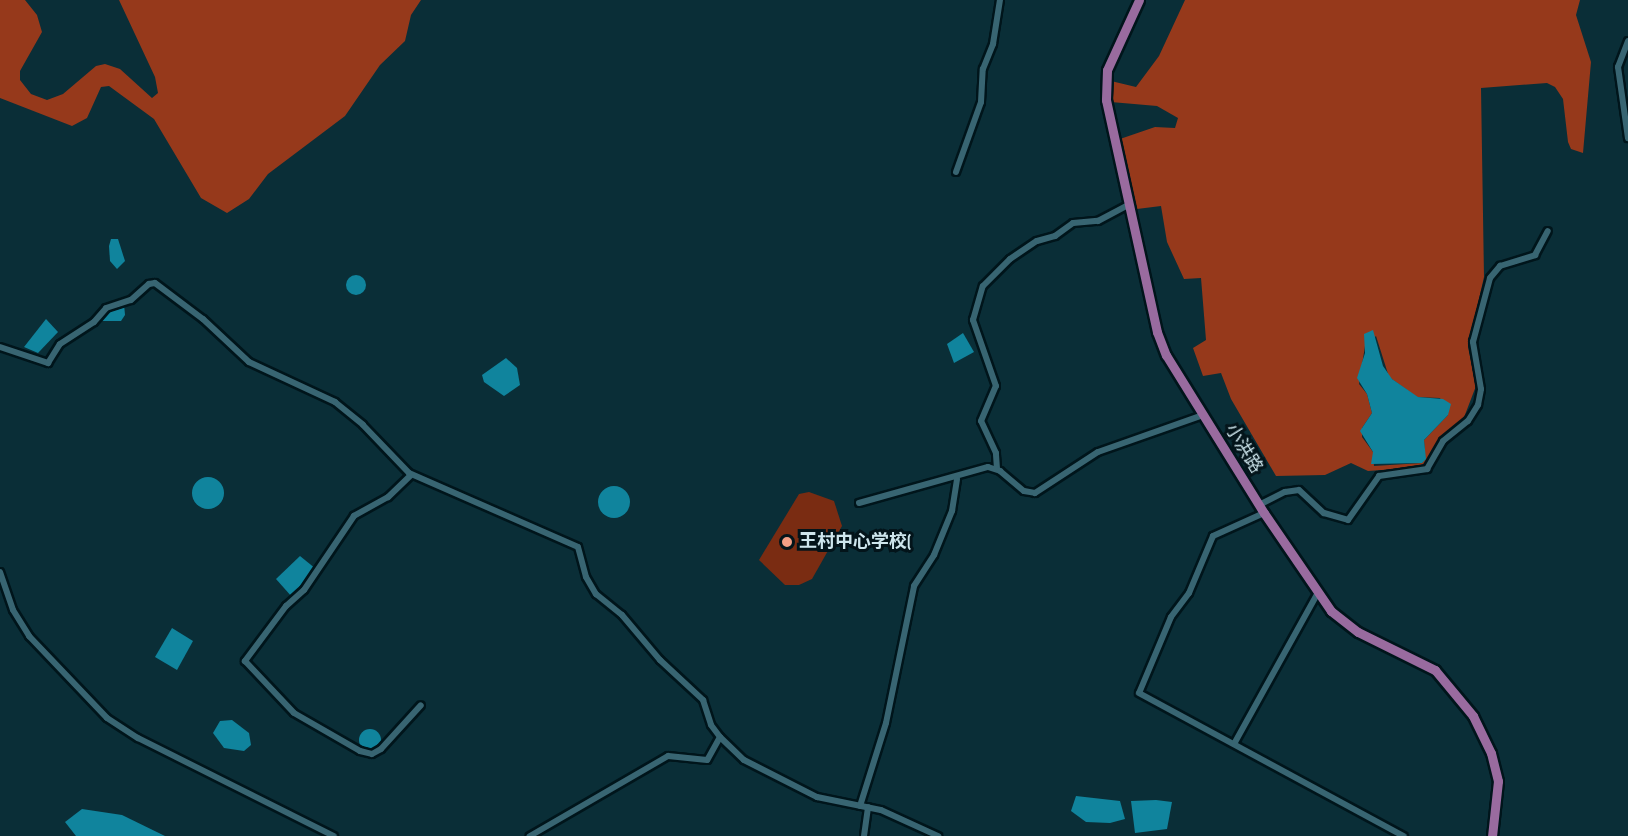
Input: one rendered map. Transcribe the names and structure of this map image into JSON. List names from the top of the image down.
{
  "streets": {
    "main road": ["小洪路"]
  },
  "places": ["王村中心学校("]
}
